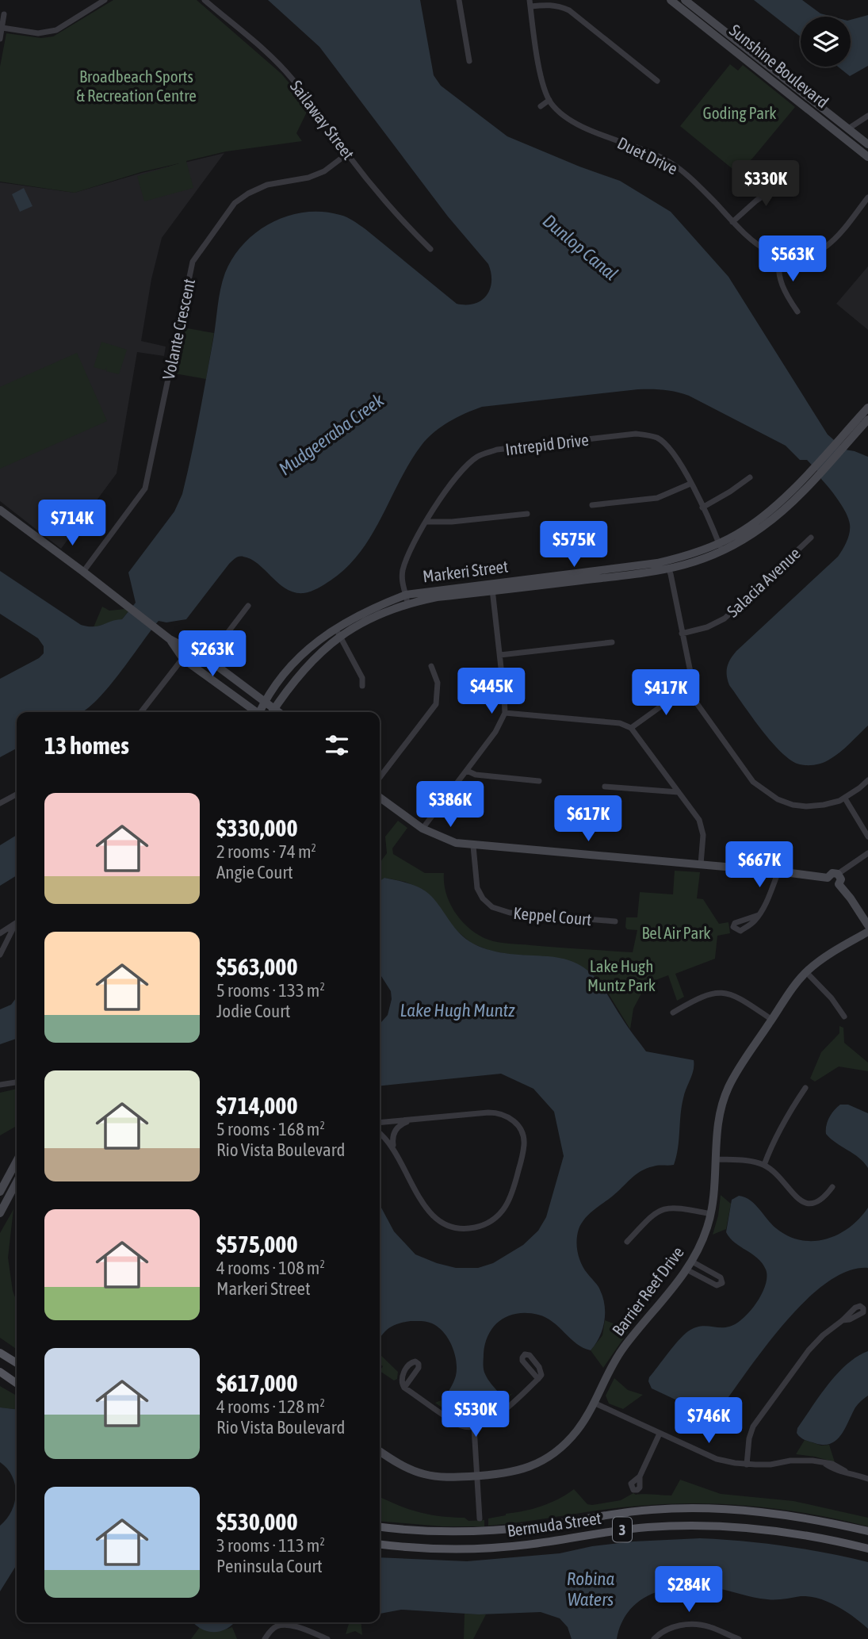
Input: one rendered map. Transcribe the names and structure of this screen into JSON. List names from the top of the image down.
{
  "streets": {
    "main road": ["Bermuda Street", "3"],
    "street": [
      "Sunshine Boulevard",
      "Sailaway Street",
      "Duet Drive",
      "Volante Crescent",
      "Intrepid Drive",
      "Markeri Street",
      "Salacia Avenue",
      "Keppel Court",
      "Barrier Reef Drive"
    ]
  },
  "crossings": [
    ["Sailaway Street", "Volante Crescent"],
    ["Intrepid Drive", "Markeri Street"]
  ],
  "water": [
    "Dunlop Canal",
    "Mudgeeraba Creek",
    "Lake Hugh Muntz",
    "Robina Waters"
  ],
  "parks": [
    "Broadbeach Sports & Recreation Centre",
    "Goding Park",
    "Bel Air Park",
    "Lake Hugh Muntz Park"
  ],
  "page": {
    "price": [
      "$330K",
      "$563K",
      "$714K",
      "$575K",
      "$263K",
      "$445K",
      "$417K",
      "$386K",
      "$617K",
      "$667K",
      "$530K",
      "$746K",
      "$284K"
    ],
    "heading": "13 homes",
    "list": [
      {
        "name": "$330,000",
        "note": "2 rooms · 74 m² · Angie Court"
      },
      {
        "name": "$563,000",
        "note": "5 rooms · 133 m² · Jodie Court"
      },
      {
        "name": "$714,000",
        "note": "5 rooms · 168 m² · Rio Vista Boulevard"
      },
      {
        "name": "$575,000",
        "note": "4 rooms · 108 m² · Markeri Street"
      },
      {
        "name": "$617,000",
        "note": "4 rooms · 128 m² · Rio Vista Boulevard"
      },
      {
        "name": "$530,000",
        "note": "3 rooms · 113 m² · Peninsula Court"
      }
    ]
  }
}
